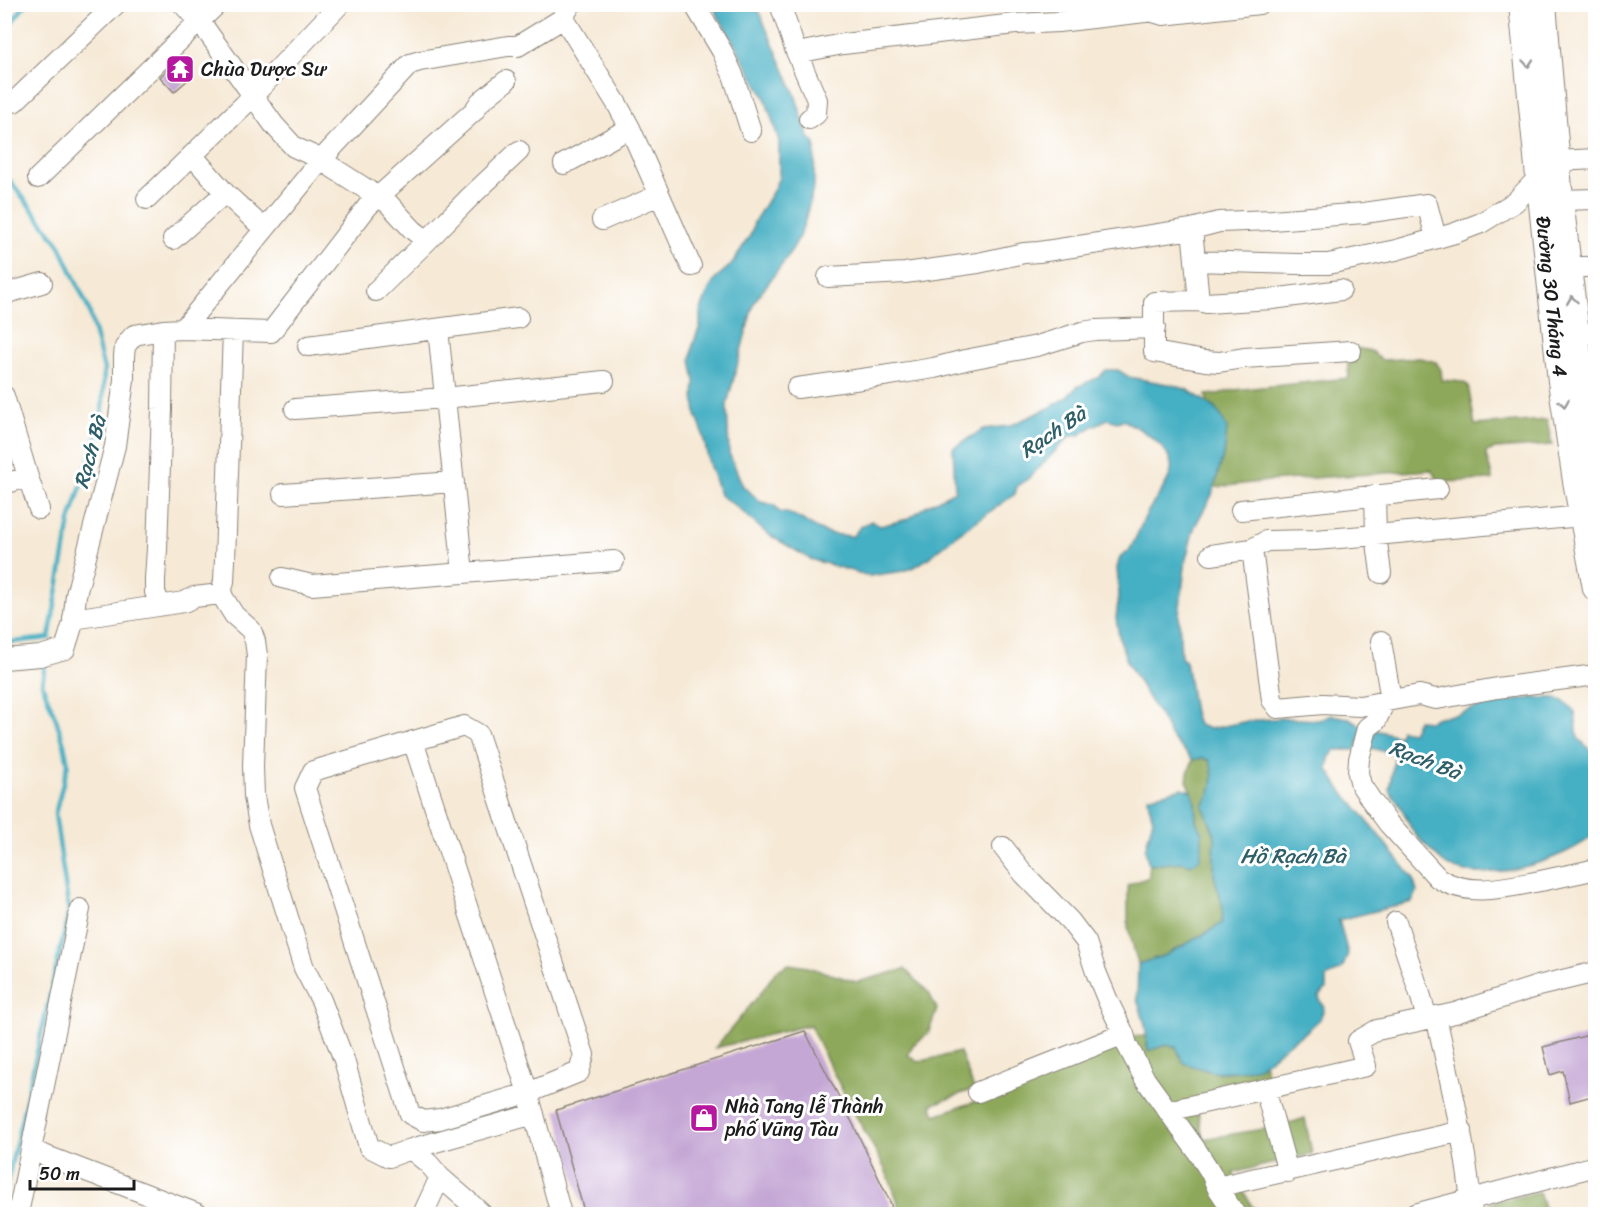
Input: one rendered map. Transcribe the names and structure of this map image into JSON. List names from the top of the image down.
{
  "streets": {
    "main road": ["Đường 30 Tháng 4"]
  },
  "water": ["Rạch Bà", "Hồ Rạch Bà"],
  "places": {
    "temple": ["Chùa Dược Sư"],
    "shop": ["Nhà Tang lễ Thành phố Vũng Tàu"]
  },
  "scale_bar": "50 m"
}
